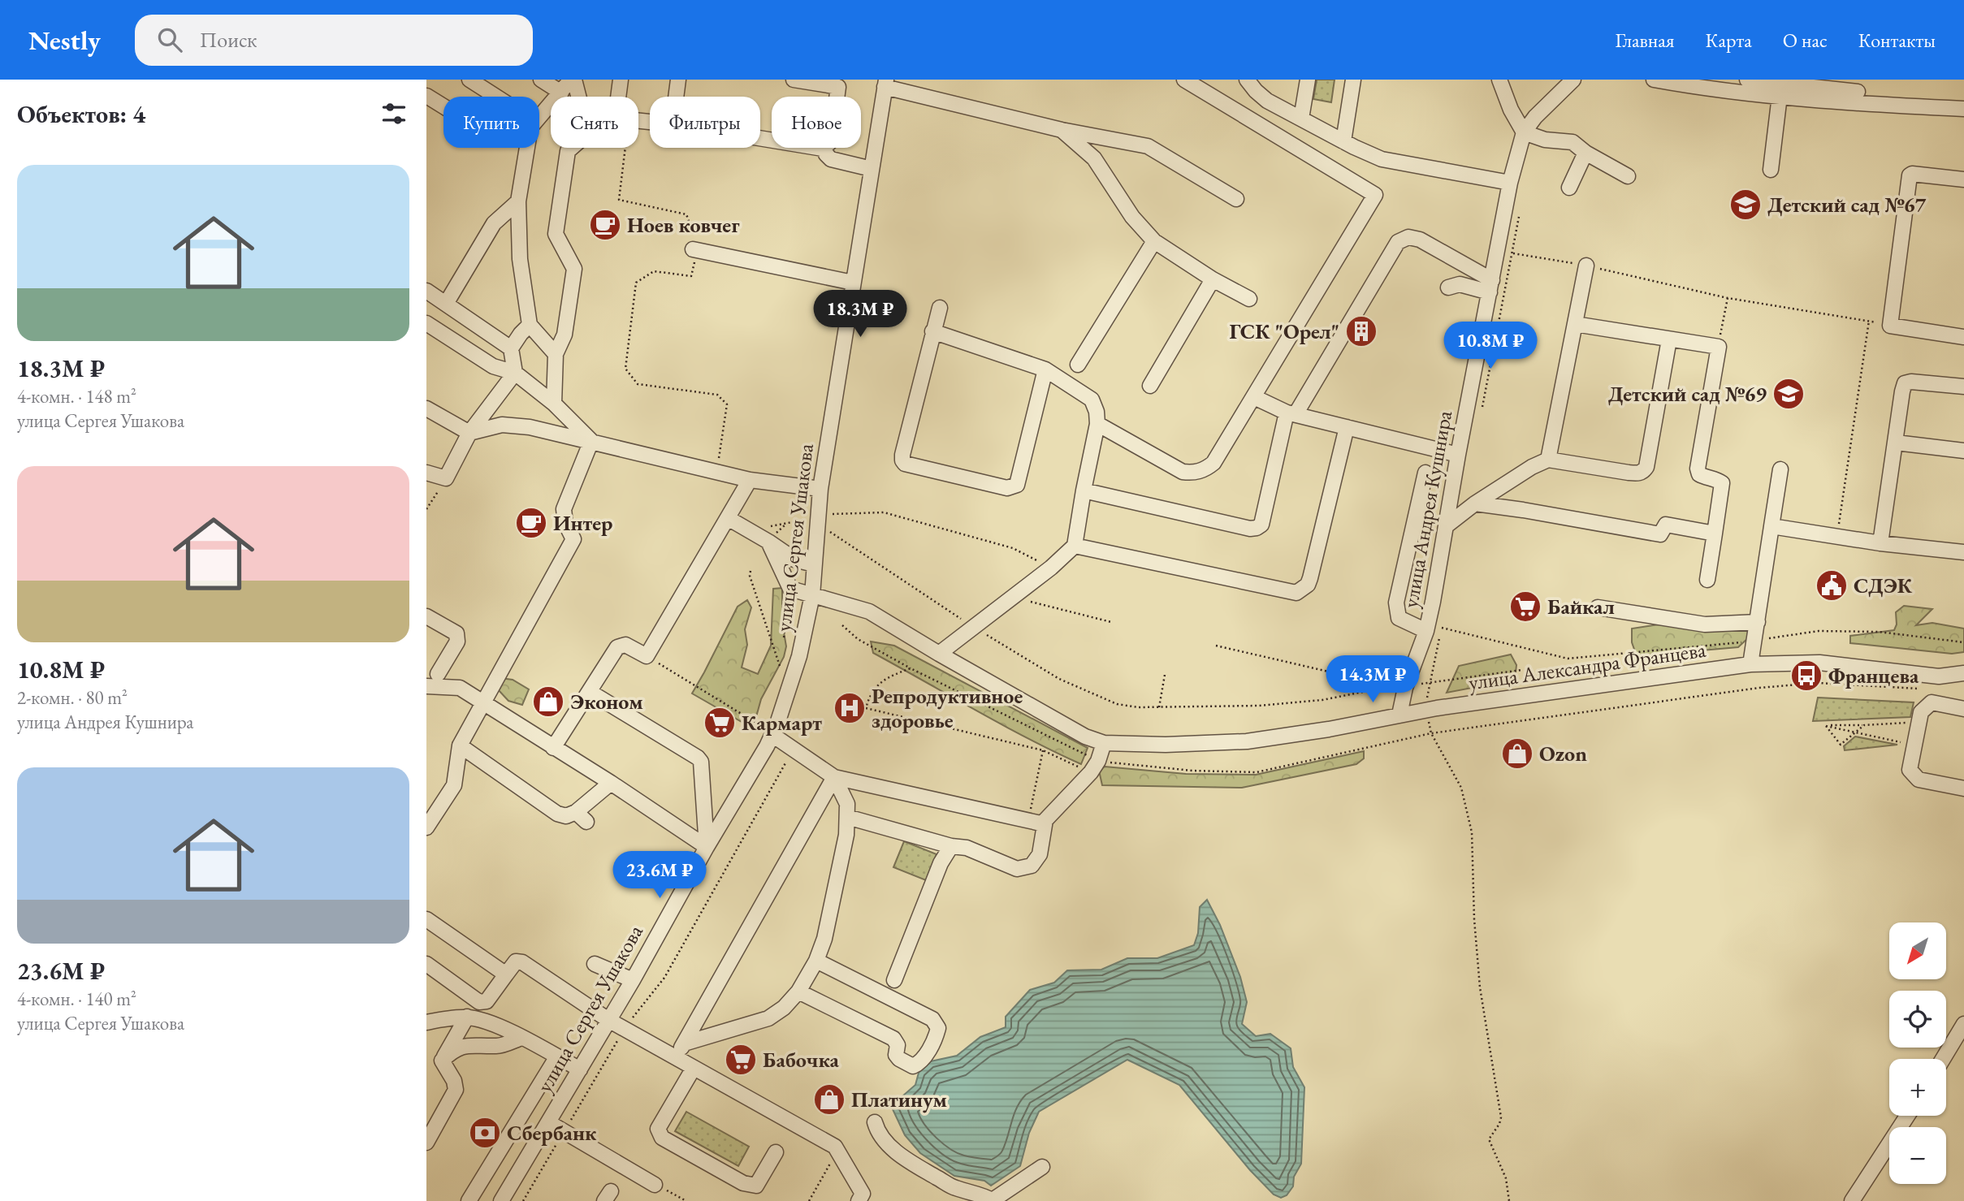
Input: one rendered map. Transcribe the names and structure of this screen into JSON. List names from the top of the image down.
{
  "streets": {
    "street": ["улица Андрея Кушнира", "улица Сергея Ушакова", "улица Александра Францева"]
  },
  "crossings": [
    ["улица Андрея Кушнира", "улица Александра Францева"],
    ["улица Сергея Ушакова", "улица Александра Францева"]
  ],
  "places": {
    "school or university": ["Детский сад №67", "Детский сад №69"],
    "cafe": ["Ноев ковчег", "Интер"],
    "building": ["ГСК \"Орел\""],
    "public building": ["СДЭК"],
    "supermarket": ["Байкал", "Кармарт", "Бабочка"],
    "bus stop": ["Францева"],
    "shop": ["Эконом", "Ozon", "Платинум"],
    "hospital": ["Репродуктивное здоровье"],
    "bank": ["Сбербанк"]
  },
  "north": "bottom left",
  "page": {
    "header": "Nestly",
    "search": "Поиск",
    "nav": [
      "Главная",
      "Карта",
      "О нас",
      "Контакты"
    ],
    "heading": "Объектов: 4",
    "chip": [
      "Купить",
      "Снять",
      "Фильтры",
      "Новое"
    ],
    "list": [
      {
        "name": "18.3M ₽",
        "note": "4-комн. · 148 m² · улица Сергея Ушакова"
      },
      {
        "name": "10.8M ₽",
        "note": "2-комн. · 80 m² · улица Андрея Кушнира"
      },
      {
        "name": "23.6M ₽",
        "note": "4-комн. · 140 m² · улица Сергея Ушакова"
      }
    ],
    "price": [
      "18.3M ₽",
      "10.8M ₽",
      "14.3M ₽",
      "23.6M ₽"
    ],
    "map_buttons": ["+", "−"]
  }
}
